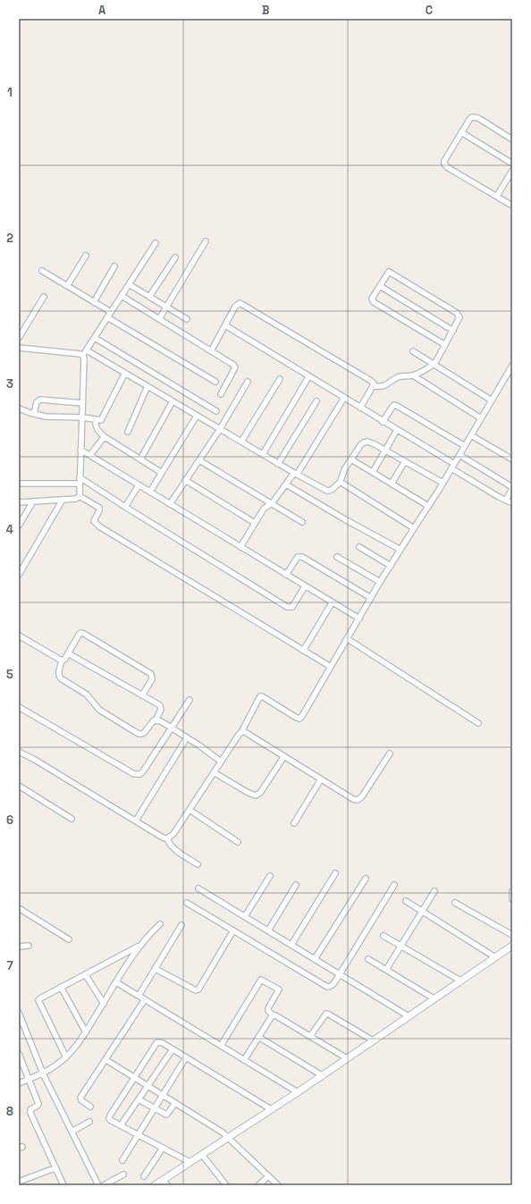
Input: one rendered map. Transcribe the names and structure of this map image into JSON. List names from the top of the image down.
{
  "grid": {
    "columns": ["A", "B", "C"],
    "rows": [
      "1",
      "2",
      "3",
      "4",
      "5",
      "6",
      "7",
      "8"
    ]
  }
}
